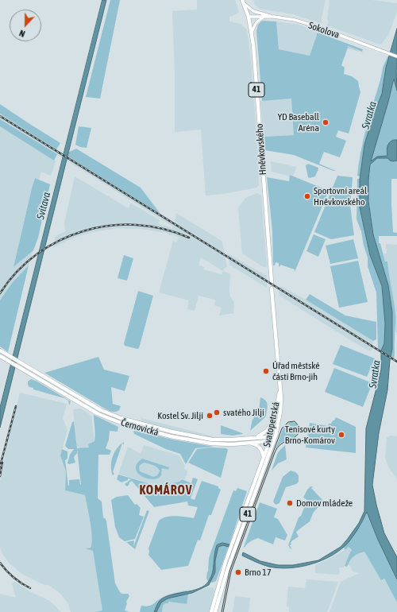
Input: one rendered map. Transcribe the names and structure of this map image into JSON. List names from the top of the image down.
{
  "streets": {
    "main road": [
      "41",
      "Hněvkovského",
      "Svatopetrská",
      "Černovická"
    ],
    "street": ["Sokolova"]
  },
  "crossings": [
    ["Sokolova", "41"],
    ["Sokolova", "Hněvkovského"],
    ["41", "Hněvkovského"],
    ["41", "Svatopetrská"]
  ],
  "districts": ["KOMÁROV"],
  "water": ["Svratka", "Svitava"],
  "places": [
    "YD Baseball Aréna",
    "Sportovní areál Hněvkovského",
    "Úřad městské části Brno-jih",
    "svatého Jiljí",
    "Kostel Sv. Jiljí",
    "Tenisové kurty Brno-Komárov",
    "Domov mládeže",
    "Brno 17"
  ],
  "north": "bottom"
}
